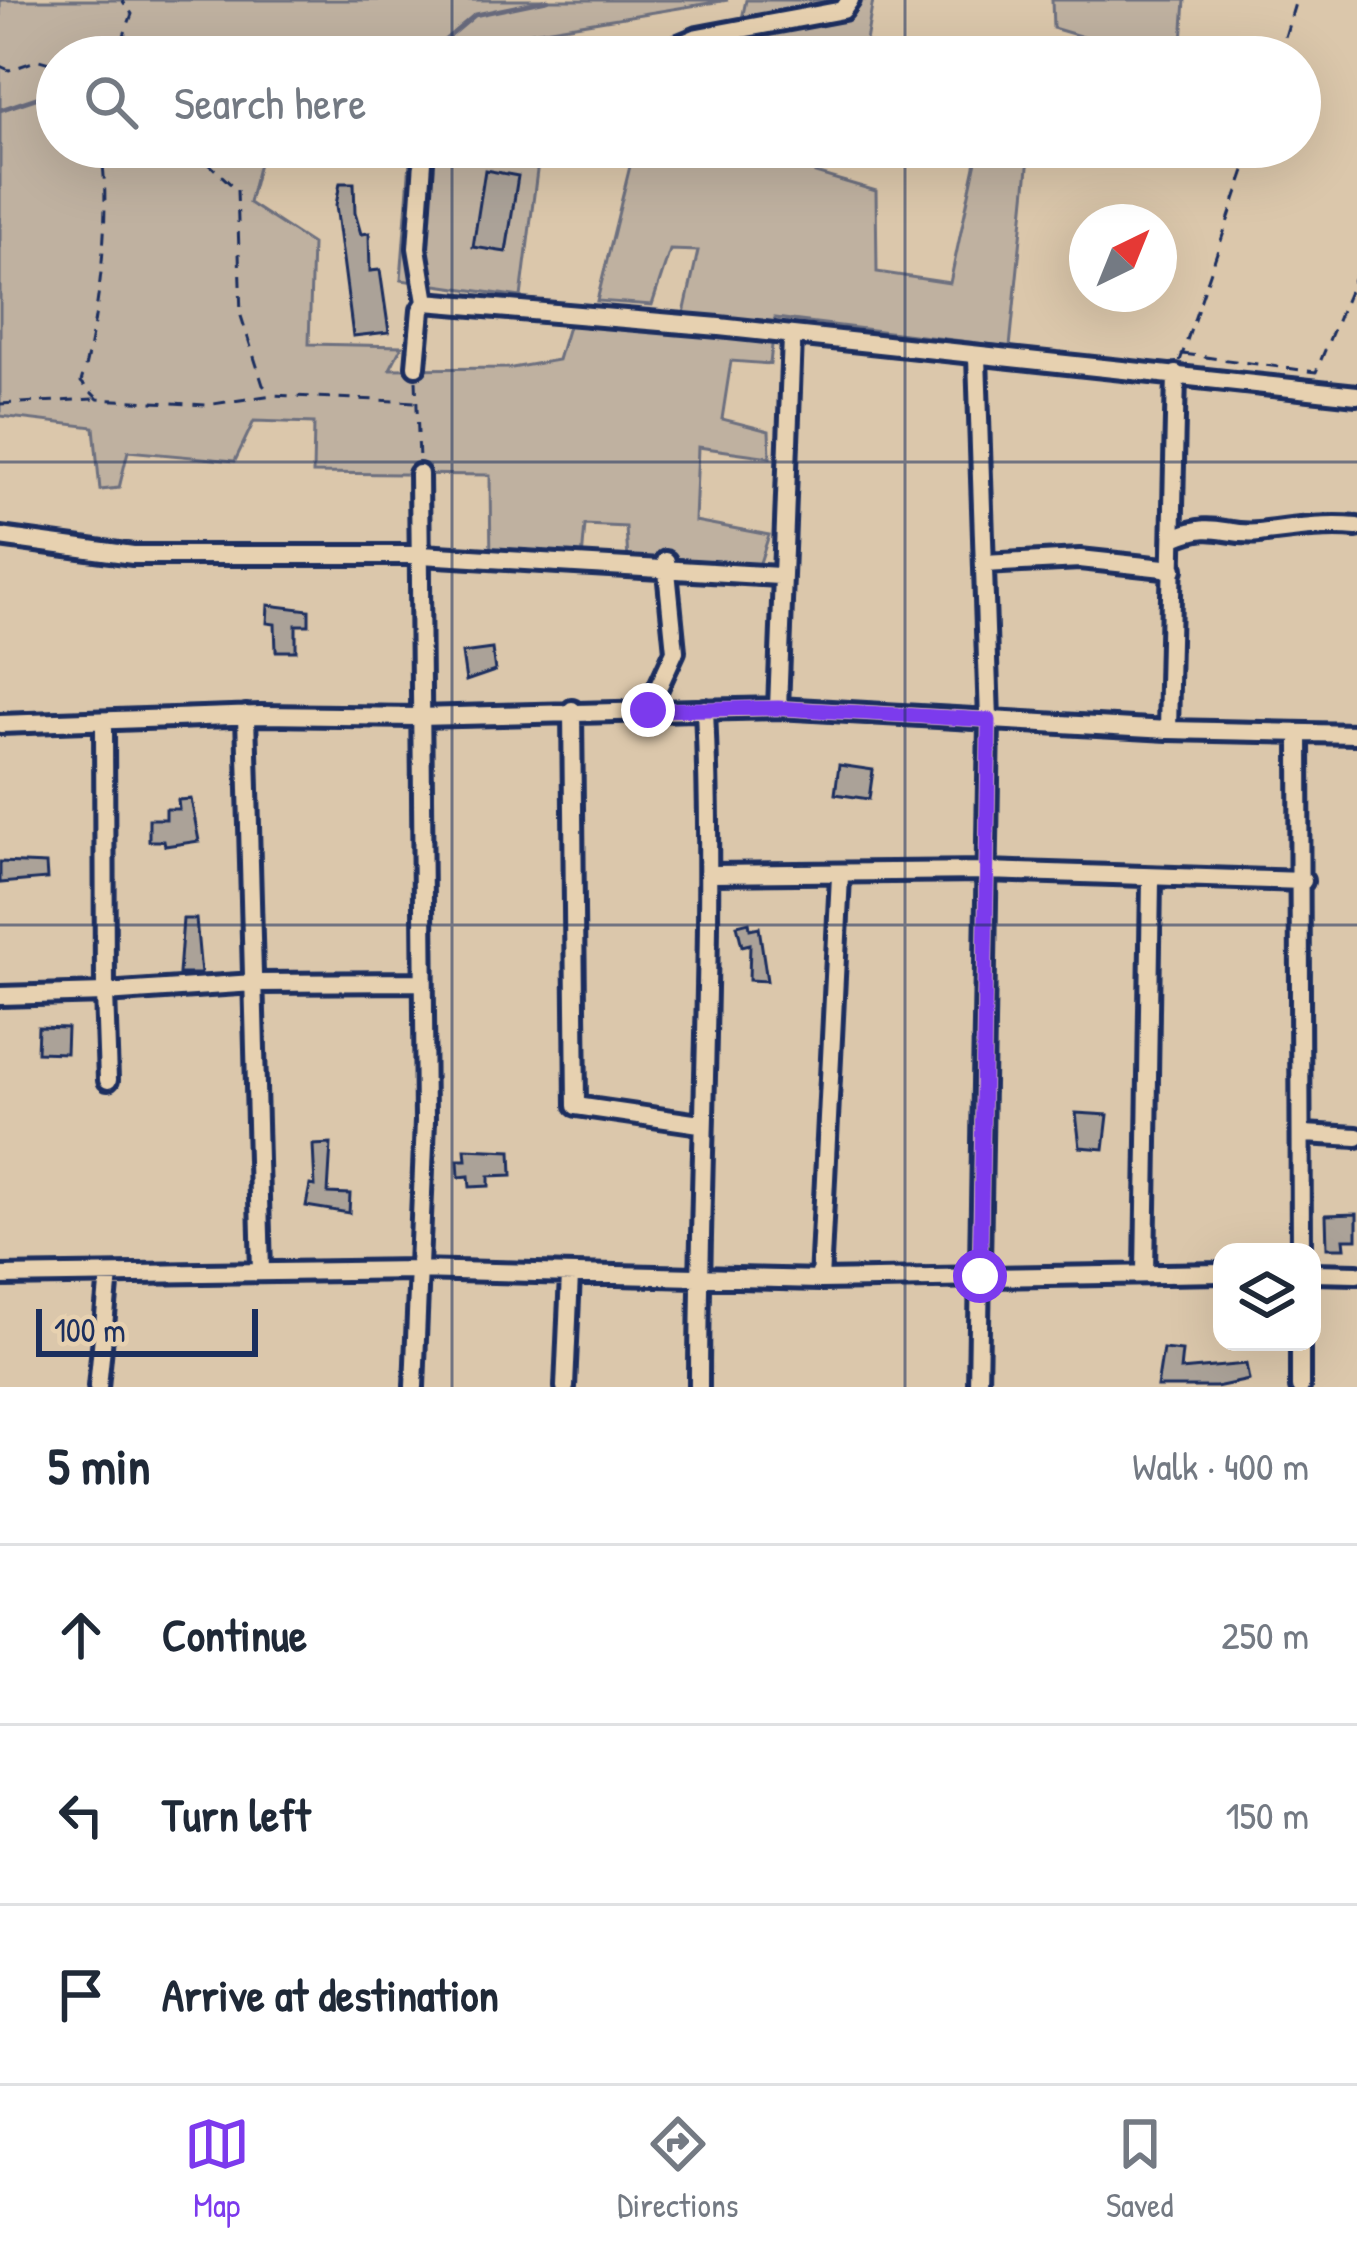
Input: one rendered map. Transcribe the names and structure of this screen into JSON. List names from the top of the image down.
{
  "scale_bar": "100 m",
  "north": "top right",
  "page": {
    "search": "Search here",
    "scale": "100 m",
    "heading": ["5 min", "Walk · 400 m"],
    "list": [
      ["Continue", "250 m"],
      ["Turn left", "150 m"],
      "Arrive at destination"
    ],
    "nav": ["Map", "Directions", "Saved"]
  }
}
